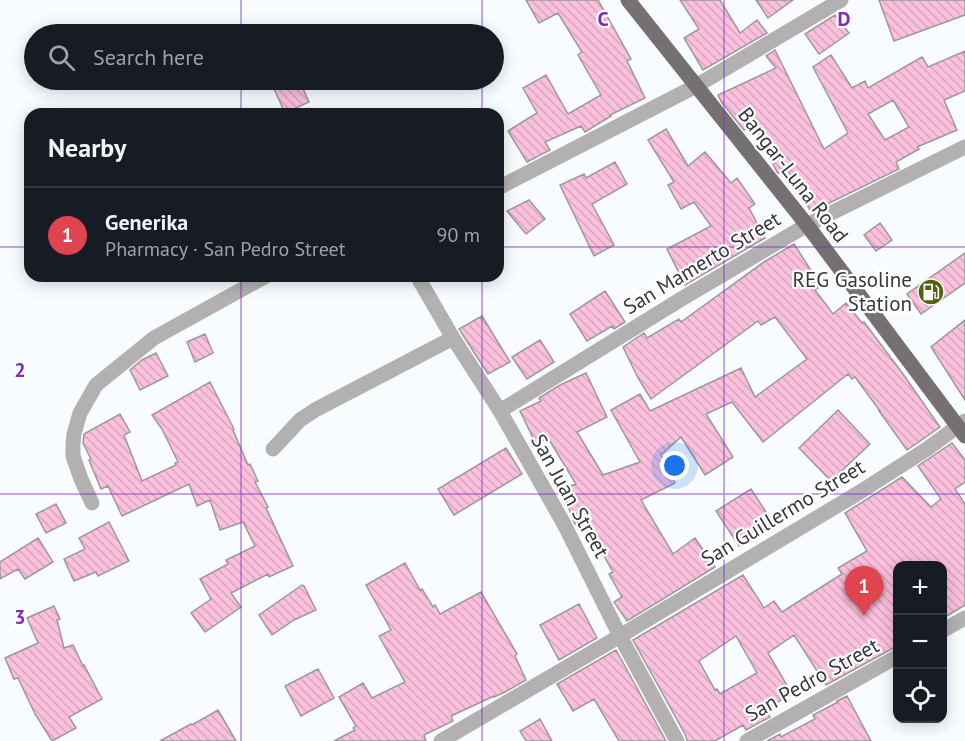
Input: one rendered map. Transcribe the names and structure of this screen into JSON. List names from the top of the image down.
{
  "streets": {
    "main road": ["Bangar-Luna Road"],
    "street": [
      "San Mamerto Street",
      "San Juan Street",
      "San Guillermo Street",
      "San Pedro Street"
    ]
  },
  "crossings": [
    ["Bangar-Luna Road", "San Mamerto Street"],
    ["Bangar-Luna Road", "San Guillermo Street"],
    ["San Mamerto Street", "San Juan Street"],
    ["San Juan Street", "San Guillermo Street"]
  ],
  "places": {
    "fuel station": ["REG Gasoline Station"]
  },
  "page": {
    "search": "Search here",
    "heading": "Nearby",
    "list": [
      {
        "mark": "1",
        "name": "Generika",
        "note": "Pharmacy · San Pedro Street",
        "value": "90 m"
      }
    ],
    "map_buttons": ["+", "−"],
    "pins": "1"
  },
  "grid": {
    "columns": ["C", "D"],
    "rows": ["2", "3"]
  }
}
